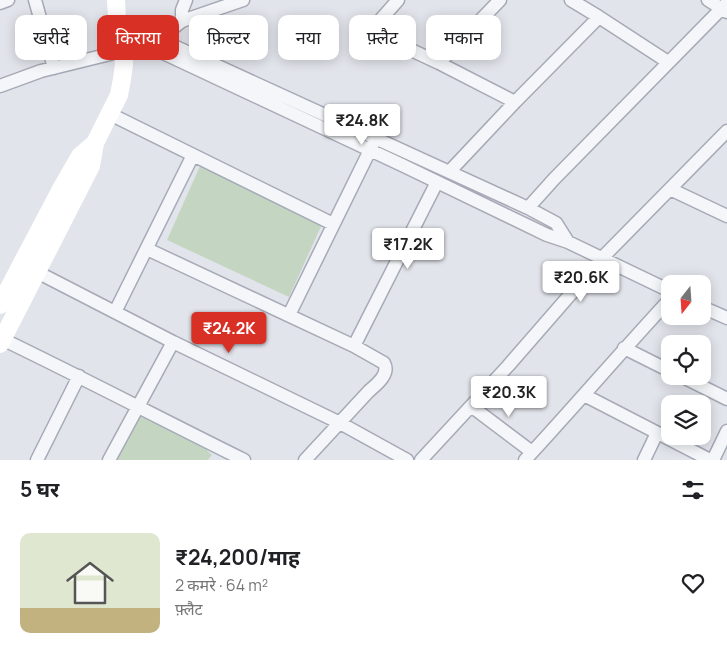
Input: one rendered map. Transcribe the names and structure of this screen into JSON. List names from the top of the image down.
{
  "north": "bottom",
  "page": {
    "chip": [
      "खरीदें",
      "किराया",
      "फ़िल्टर",
      "नया",
      "फ़्लैट",
      "मकान"
    ],
    "price": [
      "₹24.8K",
      "₹17.2K",
      "₹20.6K",
      "₹24.2K",
      "₹20.3K"
    ],
    "heading": "5 घर",
    "list": [
      {
        "name": "₹24,200/माह",
        "note": "2 कमरे · 64 m² · फ़्लैट"
      }
    ]
  }
}
